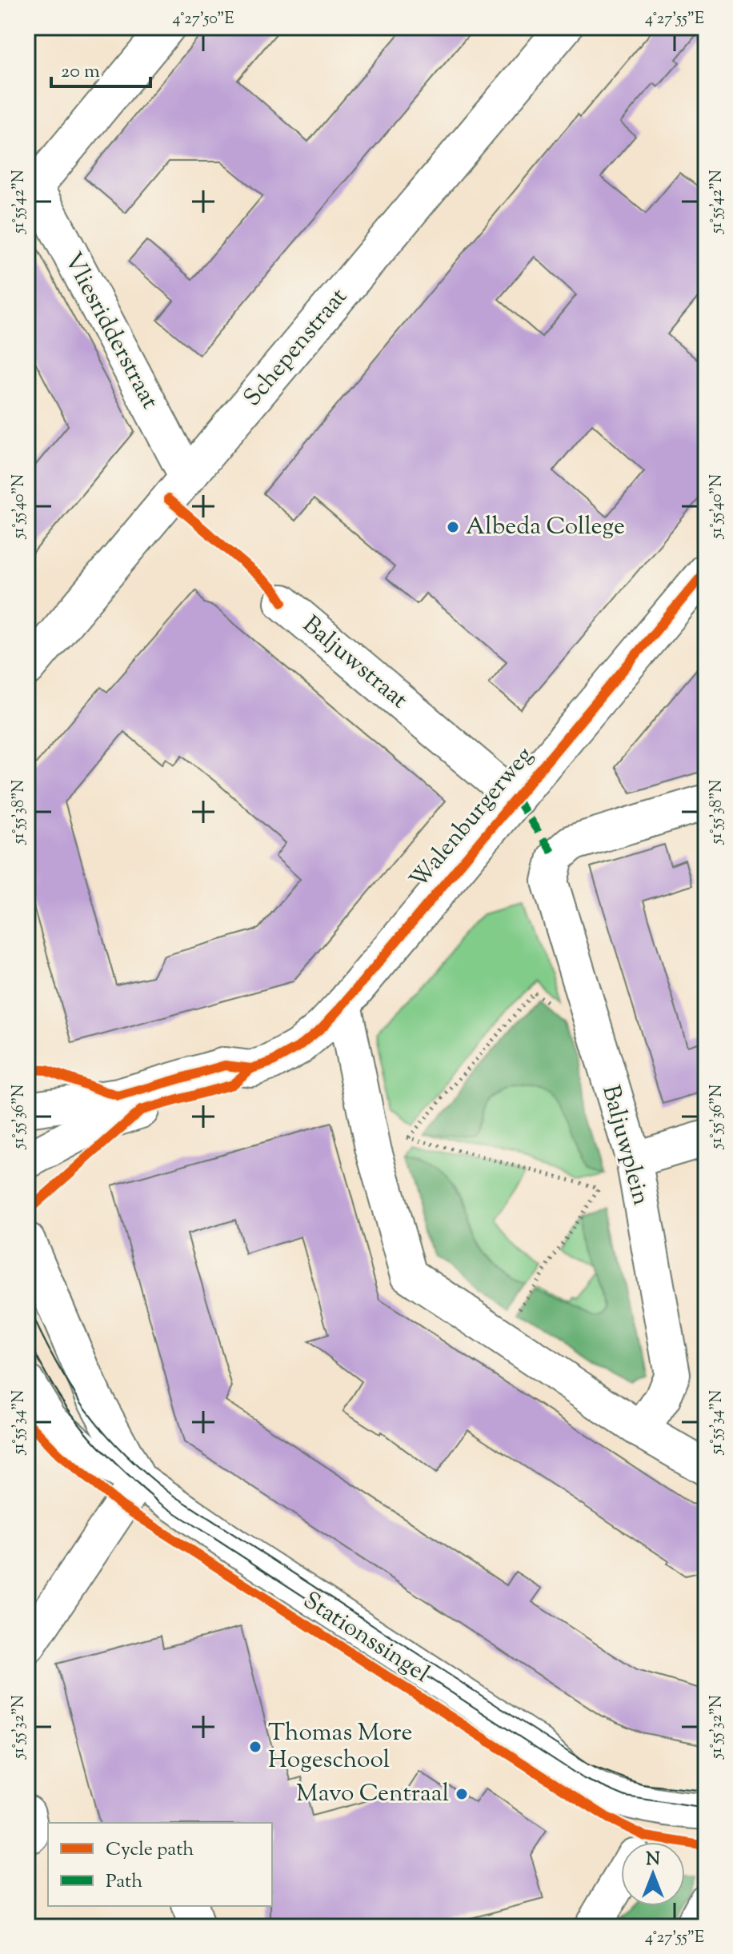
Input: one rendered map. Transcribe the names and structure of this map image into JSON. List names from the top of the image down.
{
  "streets": {
    "street": [
      "Vliesridderstraat",
      "Schepenstraat",
      "Baljuwstraat",
      "Walenburgerweg",
      "Baljuwplein",
      "Stationssingel"
    ]
  },
  "crossings": [
    ["Vliesridderstraat", "Schepenstraat"],
    ["Baljuwstraat", "Walenburgerweg"]
  ],
  "places": ["Albeda College", "Thomas More Hogeschool", "Mavo Centraal"],
  "legend": ["Cycle path", "Path"],
  "scale_bar": "20 m",
  "north": "top",
  "coordinates": [
    "4°27'50\"E",
    "4°27'55\"E",
    "51°55'42\"N",
    "51°55'40\"N",
    "51°55'38\"N",
    "51°55'36\"N",
    "51°55'34\"N",
    "51°55'32\"N"
  ]
}
